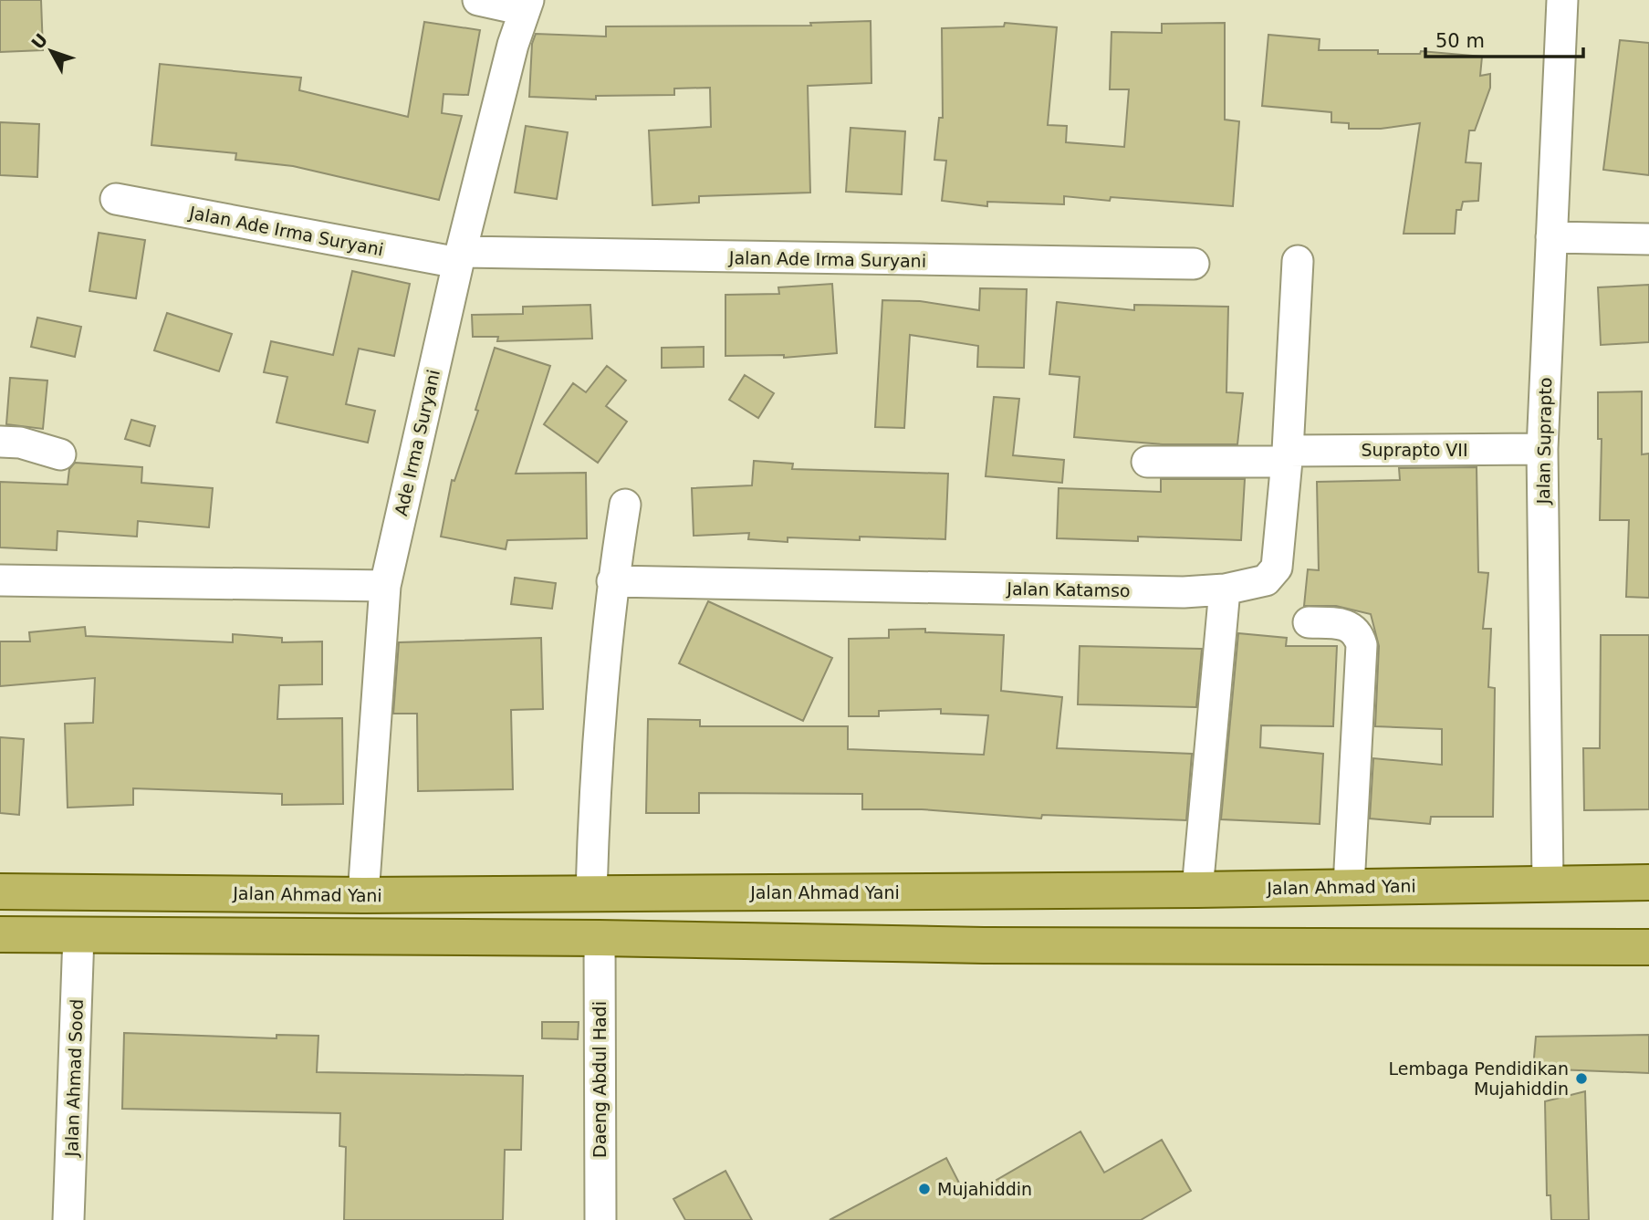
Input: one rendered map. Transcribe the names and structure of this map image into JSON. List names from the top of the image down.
{
  "streets": {
    "main road": ["Jalan Ahmad Yani"],
    "street": [
      "Jalan Ade Irma Suryani",
      "Jalan Suprapto",
      "Ade Irma Suryani",
      "Suprapto VII",
      "Jalan Katamso",
      "Jalan Ahmad Sood",
      "Daeng Abdul Hadi"
    ]
  },
  "crossings": [
    ["Jalan Ade Irma Suryani", "Ade Irma Suryani"],
    ["Jalan Suprapto", "Suprapto VII"],
    ["Jalan Suprapto", "Jalan Ahmad Yani"],
    ["Ade Irma Suryani", "Jalan Ahmad Yani"],
    ["Suprapto VII", "Jalan Katamso"]
  ],
  "places": ["Lembaga Pendidikan Mujahiddin", "Mujahiddin"],
  "scale_bar": "50 m",
  "north": "top left"
}
